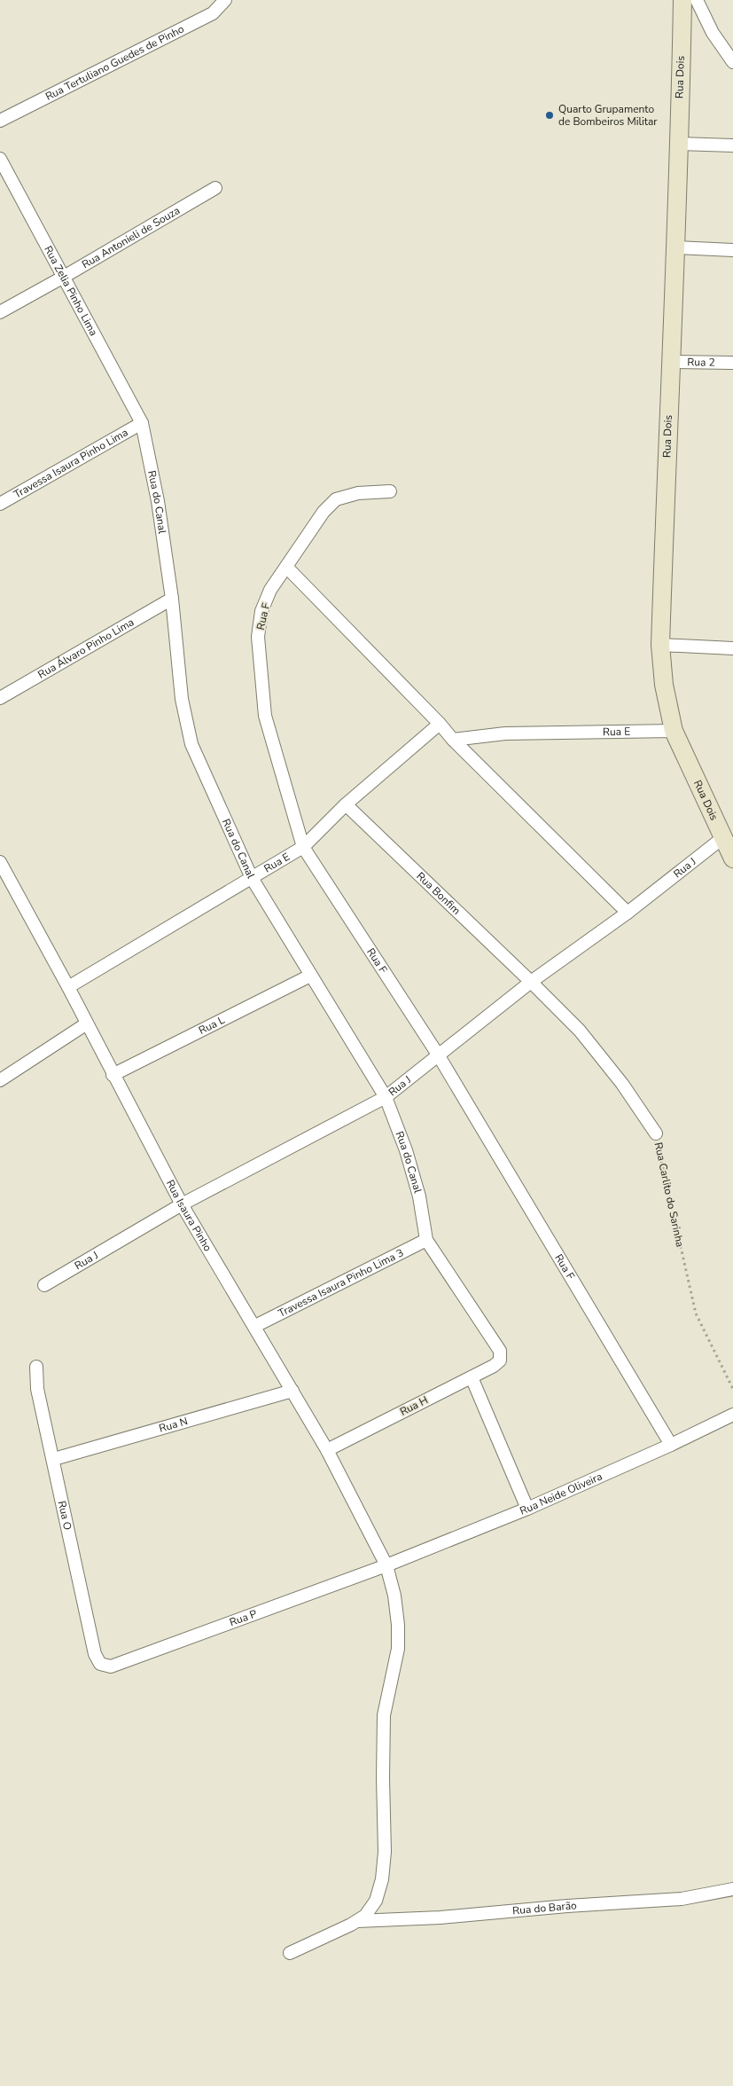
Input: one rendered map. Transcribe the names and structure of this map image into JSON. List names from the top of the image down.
{
  "streets": {
    "street": [
      "Rua Tertuliano Guedes de Pinho",
      "Rua Dois",
      "Rua Antonieli de Souza",
      "Rua Zelia Pinho Lima",
      "Rua 2",
      "Travessa Isaura Pinho Lima",
      "Rua do Canal",
      "Rua F",
      "Rua Álvaro Pinho Lima",
      "Rua E",
      "Rua J",
      "Rua Bonfim",
      "Rua L",
      "Rua Carlito do Sarinha",
      "Rua Isaura Pinho",
      "Travessa Isaura Pinho Lima 3",
      "Rua H",
      "Rua N",
      "Rua Neide Oliveira",
      "Rua O",
      "Rua P",
      "Rua do Barão"
    ]
  },
  "crossings": [
    ["Rua Dois", "Rua 2"],
    ["Rua Dois", "Rua E"],
    ["Rua Dois", "Rua J"],
    ["Rua Antonieli de Souza", "Rua Zelia Pinho Lima"],
    ["Rua Zelia Pinho Lima", "Travessa Isaura Pinho Lima"],
    ["Rua Zelia Pinho Lima", "Rua do Canal"],
    ["Travessa Isaura Pinho Lima", "Rua do Canal"],
    ["Rua do Canal", "Rua Álvaro Pinho Lima"],
    ["Rua do Canal", "Rua E"],
    ["Rua do Canal", "Rua J"],
    ["Rua do Canal", "Rua L"],
    ["Rua do Canal", "Travessa Isaura Pinho Lima 3"],
    ["Rua do Canal", "Rua H"],
    ["Rua F", "Rua E"],
    ["Rua F", "Rua J"],
    ["Rua F", "Rua Neide Oliveira"],
    ["Rua E", "Rua Bonfim"],
    ["Rua E", "Rua Isaura Pinho"],
    ["Rua J", "Rua Bonfim"],
    ["Rua J", "Rua Carlito do Sarinha"],
    ["Rua J", "Rua Isaura Pinho"],
    ["Rua Bonfim", "Rua Carlito do Sarinha"],
    ["Rua L", "Rua Isaura Pinho"],
    ["Rua Isaura Pinho", "Travessa Isaura Pinho Lima 3"],
    ["Rua Isaura Pinho", "Rua H"],
    ["Rua Isaura Pinho", "Rua N"],
    ["Rua Isaura Pinho", "Rua Neide Oliveira"],
    ["Rua Isaura Pinho", "Rua P"],
    ["Rua Isaura Pinho", "Rua do Barão"],
    ["Travessa Isaura Pinho Lima 3", "Rua H"],
    ["Rua N", "Rua O"],
    ["Rua Neide Oliveira", "Rua P"],
    ["Rua O", "Rua P"]
  ],
  "places": ["Quarto Grupamento de Bombeiros Militar"]
}
